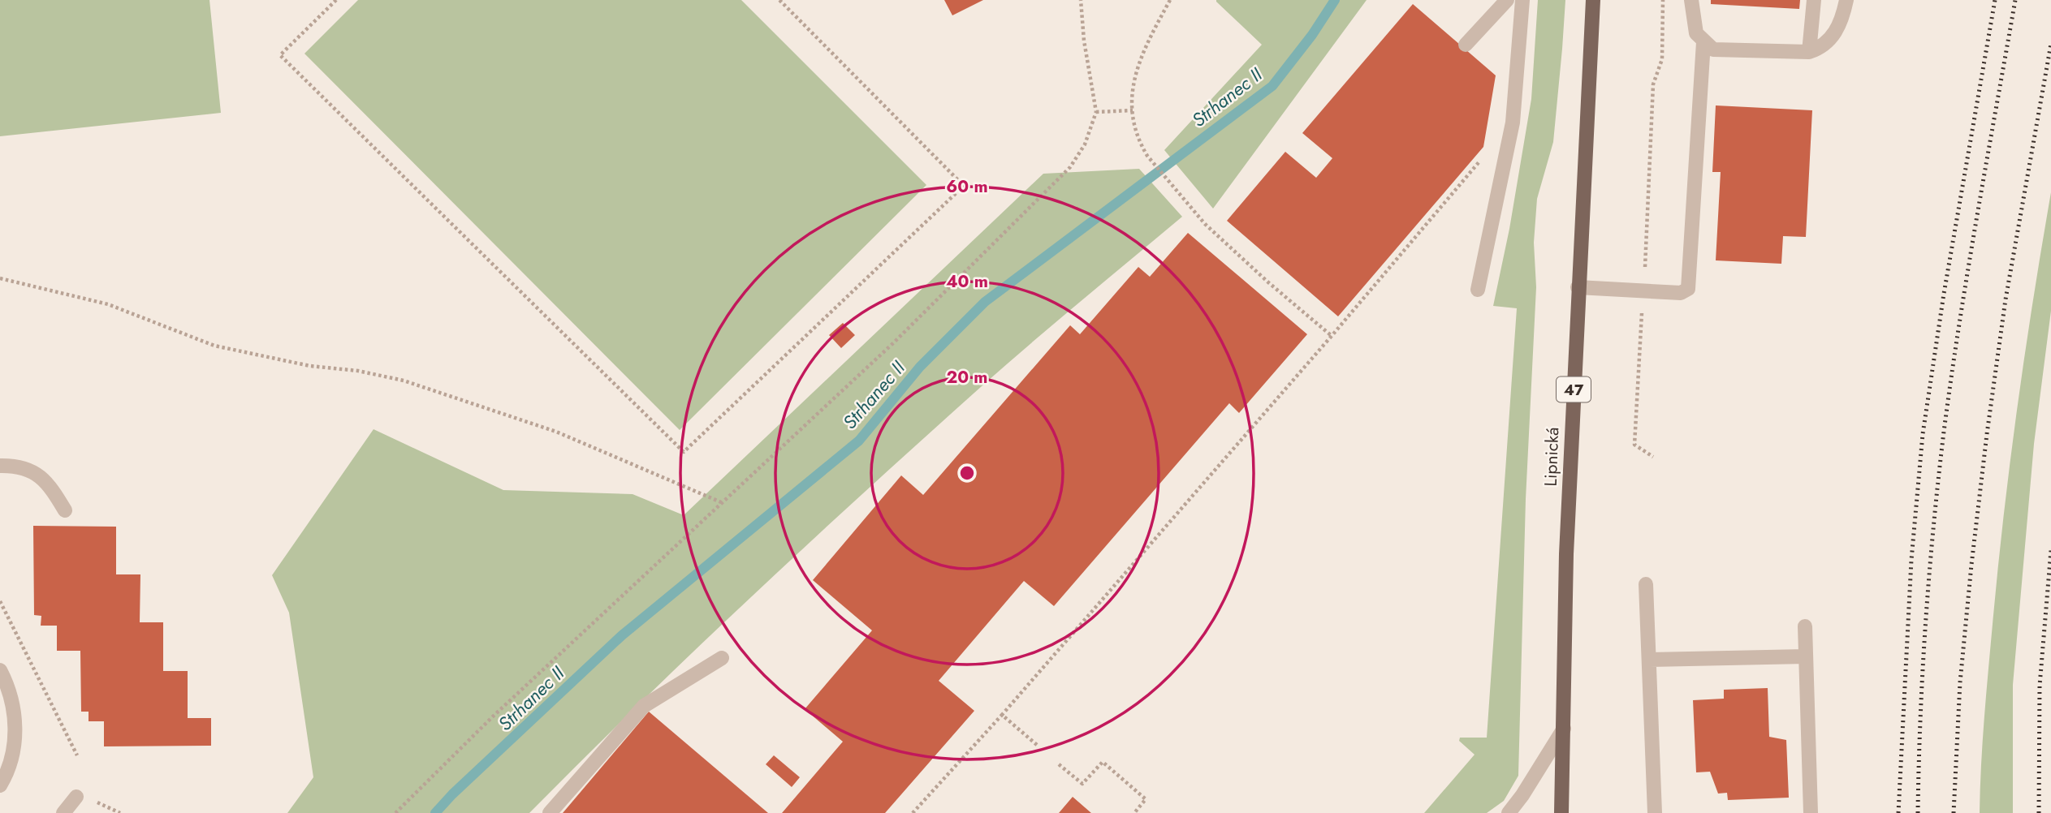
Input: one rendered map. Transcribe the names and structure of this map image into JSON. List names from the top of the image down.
{
  "streets": {
    "main road": ["47", "Lipnická"]
  },
  "water": ["Strhanec II"],
  "rings": ["60 m", "40 m", "20 m"]
}
